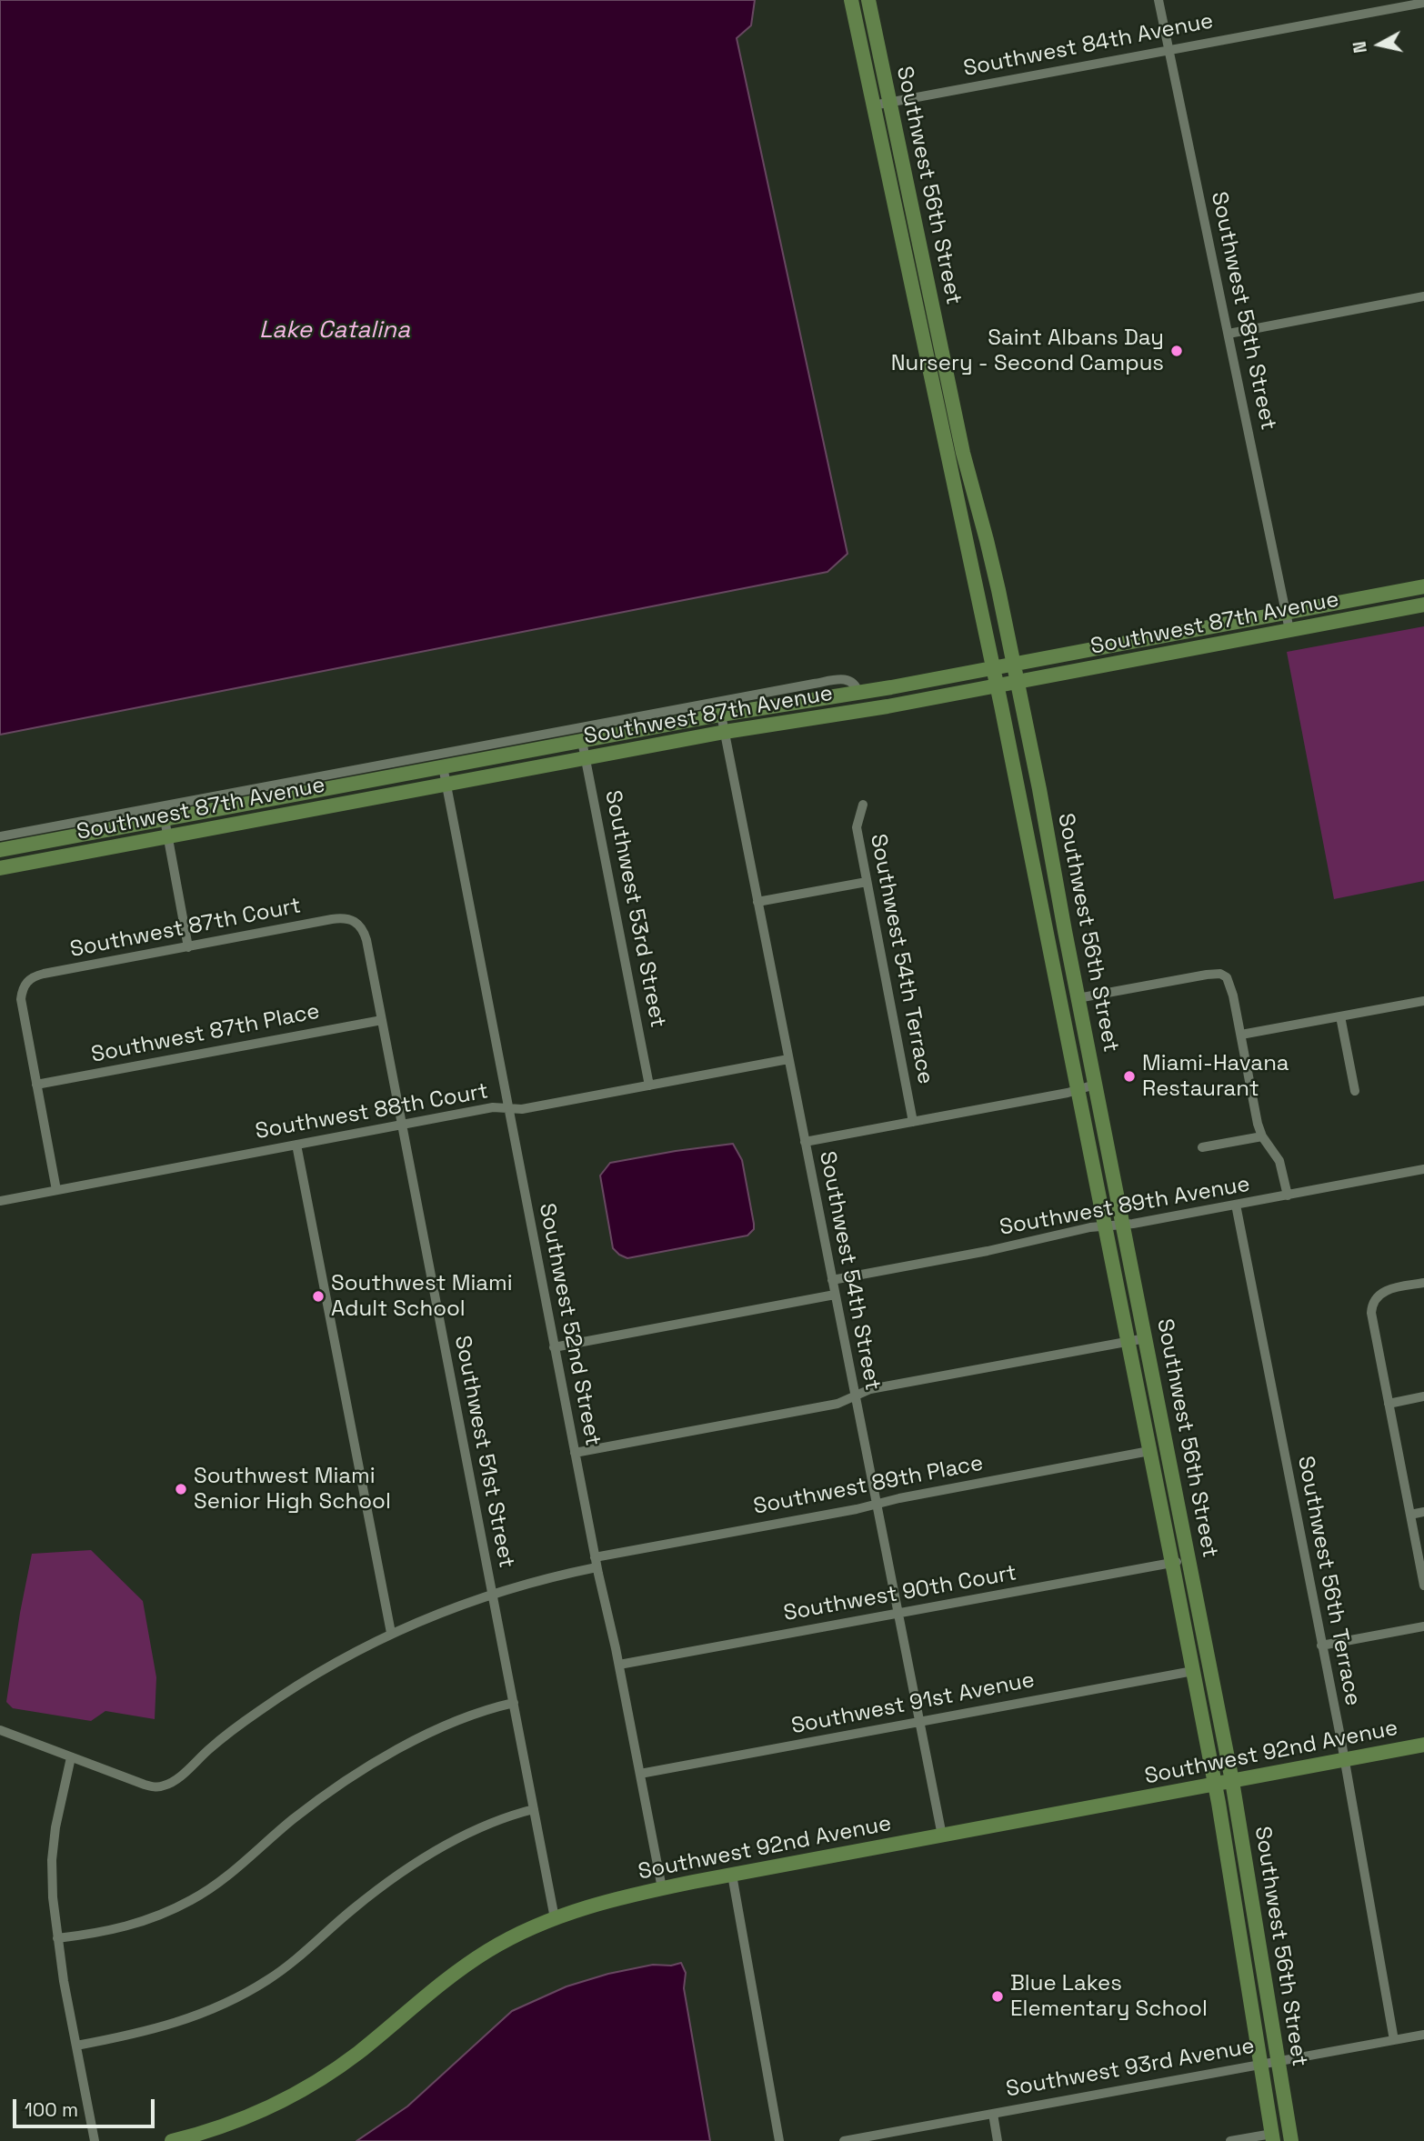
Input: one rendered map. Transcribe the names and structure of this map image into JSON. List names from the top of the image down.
{
  "streets": {
    "main road": ["Southwest 56th Street", "Southwest 87th Avenue", "Southwest 92nd Avenue"],
    "street": [
      "Southwest 84th Avenue",
      "Southwest 58th Street",
      "Southwest 53rd Street",
      "Southwest 87th Court",
      "Southwest 54th Terrace",
      "Southwest 87th Place",
      "Southwest 88th Court",
      "Southwest 89th Avenue",
      "Southwest 54th Street",
      "Southwest 52nd Street",
      "Southwest 51st Street",
      "Southwest 89th Place",
      "Southwest 56th Terrace",
      "Southwest 90th Court",
      "Southwest 91st Avenue",
      "Southwest 93rd Avenue"
    ]
  },
  "crossings": [
    ["Southwest 84th Avenue", "Southwest 56th Street"],
    ["Southwest 84th Avenue", "Southwest 58th Street"],
    ["Southwest 56th Street", "Southwest 87th Avenue"],
    ["Southwest 56th Street", "Southwest 89th Avenue"],
    ["Southwest 56th Street", "Southwest 89th Place"],
    ["Southwest 56th Street", "Southwest 90th Court"],
    ["Southwest 56th Street", "Southwest 91st Avenue"],
    ["Southwest 56th Street", "Southwest 92nd Avenue"],
    ["Southwest 56th Street", "Southwest 93rd Avenue"],
    ["Southwest 58th Street", "Southwest 87th Avenue"],
    ["Southwest 87th Avenue", "Southwest 53rd Street"],
    ["Southwest 87th Avenue", "Southwest 54th Street"],
    ["Southwest 87th Avenue", "Southwest 52nd Street"],
    ["Southwest 53rd Street", "Southwest 88th Court"],
    ["Southwest 87th Court", "Southwest 87th Place"],
    ["Southwest 87th Court", "Southwest 51st Street"],
    ["Southwest 87th Place", "Southwest 51st Street"],
    ["Southwest 88th Court", "Southwest 54th Street"],
    ["Southwest 88th Court", "Southwest 52nd Street"],
    ["Southwest 88th Court", "Southwest 51st Street"],
    ["Southwest 89th Avenue", "Southwest 54th Street"],
    ["Southwest 89th Avenue", "Southwest 56th Terrace"],
    ["Southwest 54th Street", "Southwest 89th Place"],
    ["Southwest 54th Street", "Southwest 90th Court"],
    ["Southwest 54th Street", "Southwest 91st Avenue"],
    ["Southwest 54th Street", "Southwest 92nd Avenue"],
    ["Southwest 52nd Street", "Southwest 89th Place"],
    ["Southwest 52nd Street", "Southwest 90th Court"],
    ["Southwest 52nd Street", "Southwest 91st Avenue"],
    ["Southwest 52nd Street", "Southwest 92nd Avenue"],
    ["Southwest 51st Street", "Southwest 89th Place"],
    ["Southwest 51st Street", "Southwest 92nd Avenue"],
    ["Southwest 56th Terrace", "Southwest 92nd Avenue"],
    ["Southwest 56th Terrace", "Southwest 93rd Avenue"]
  ],
  "water": ["Lake Catalina"],
  "places": [
    "Saint Albans Day Nursery - Second Campus",
    "Miami-Havana Restaurant",
    "Southwest Miami Adult School",
    "Southwest Miami Senior High School",
    "Blue Lakes Elementary School"
  ],
  "scale_bar": "100 m",
  "north": "left"
}
